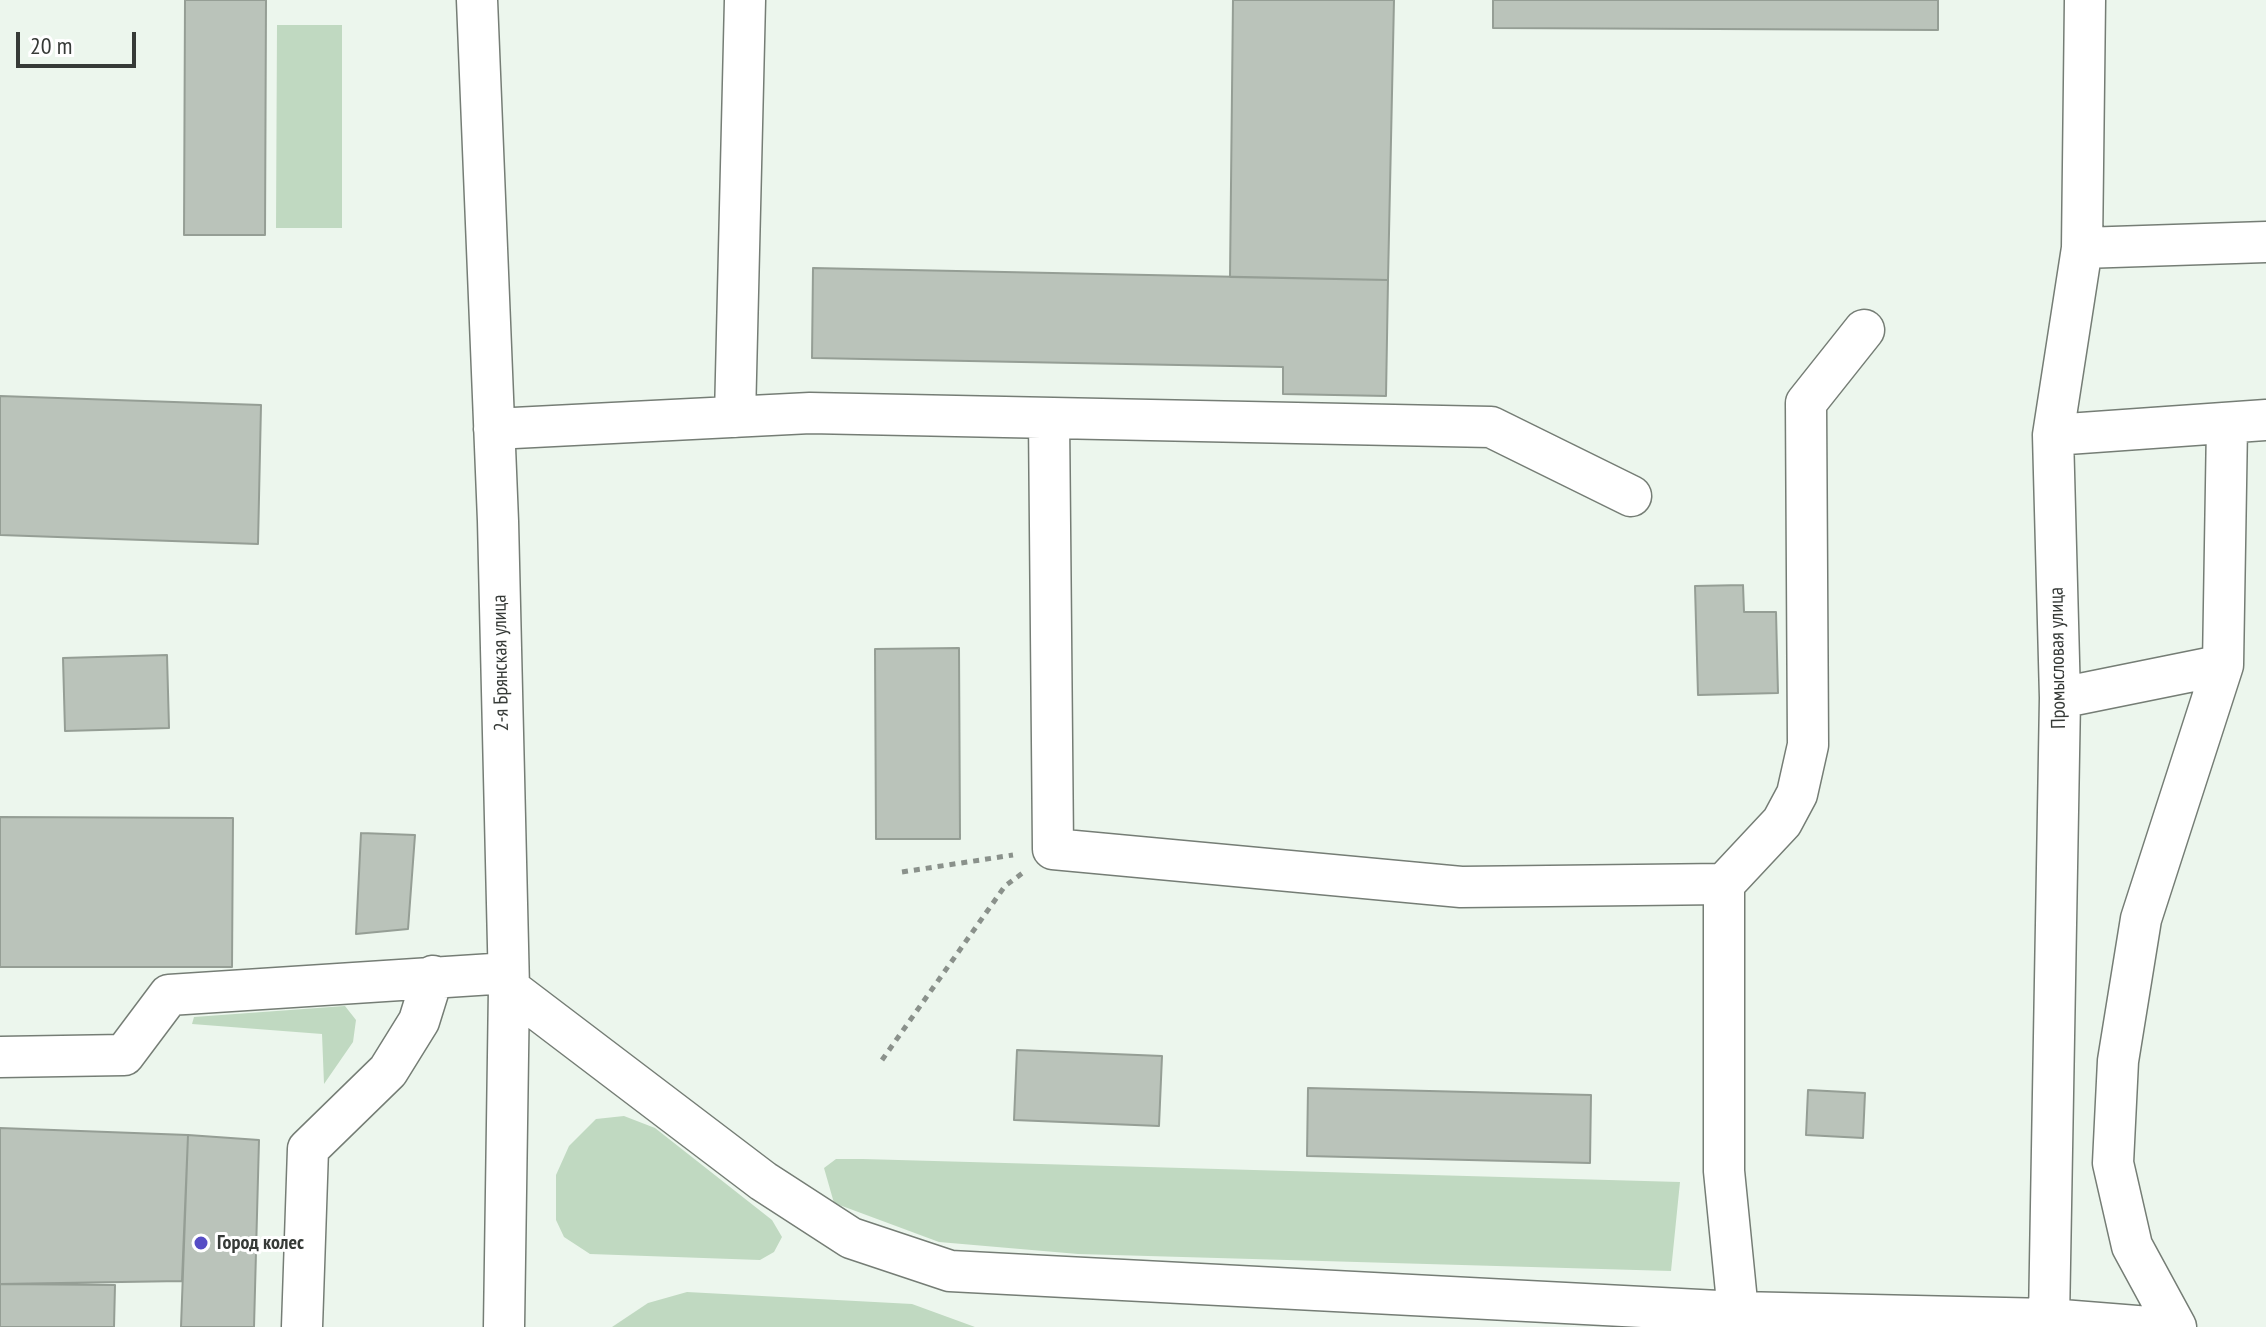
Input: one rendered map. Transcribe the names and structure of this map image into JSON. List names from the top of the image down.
{
  "streets": {
    "street": ["Промысловая улица", "2-я Брянская улица"]
  },
  "places": ["Город колес"],
  "scale_bar": "20 m"
}
